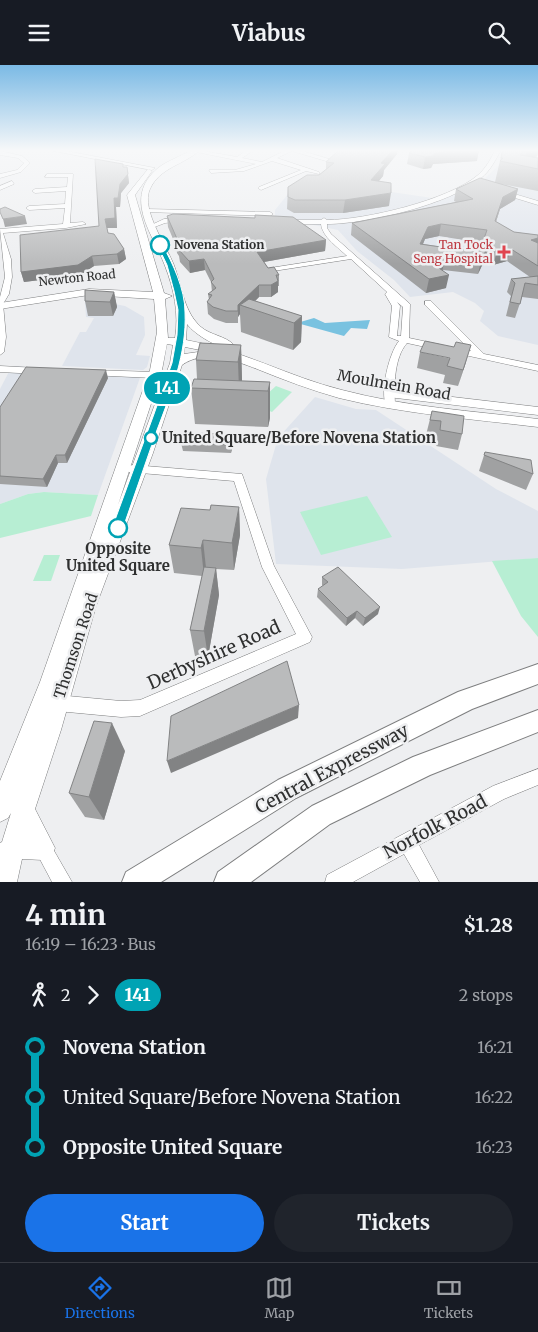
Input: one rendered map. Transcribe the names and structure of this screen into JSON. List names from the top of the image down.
{
  "streets": {
    "highway": ["Central Expressway"],
    "main road": ["Newton Road", "Moulmein Road", "Thomson Road"],
    "street": ["Derbyshire Road", "Norfolk Road"]
  },
  "crossings": [
    ["Newton Road", "Thomson Road"],
    ["Moulmein Road", "Thomson Road"],
    ["Thomson Road", "Derbyshire Road"]
  ],
  "places": {
    "other": ["Novena Station", "United Square/Before Novena Station", "Opposite United Square"],
    "health": ["Tan Tock Seng Hospital"]
  },
  "lines": ["bus line 141"],
  "page": {
    "header": "Viabus",
    "on_map": "141",
    "heading": ["4 min", "16:19 – 16:23 · Bus", "$1.28"],
    "legs": ["2", "141", "2 stops"],
    "list": [
      {
        "name": "Novena Station",
        "value": "16:21"
      },
      {
        "name": "United Square/Before Novena Station",
        "value": "16:22"
      },
      {
        "name": "Opposite United Square",
        "value": "16:23"
      }
    ],
    "buttons": ["Start", "Tickets"],
    "tabs": ["Directions", "Map", "Tickets"]
  }
}
